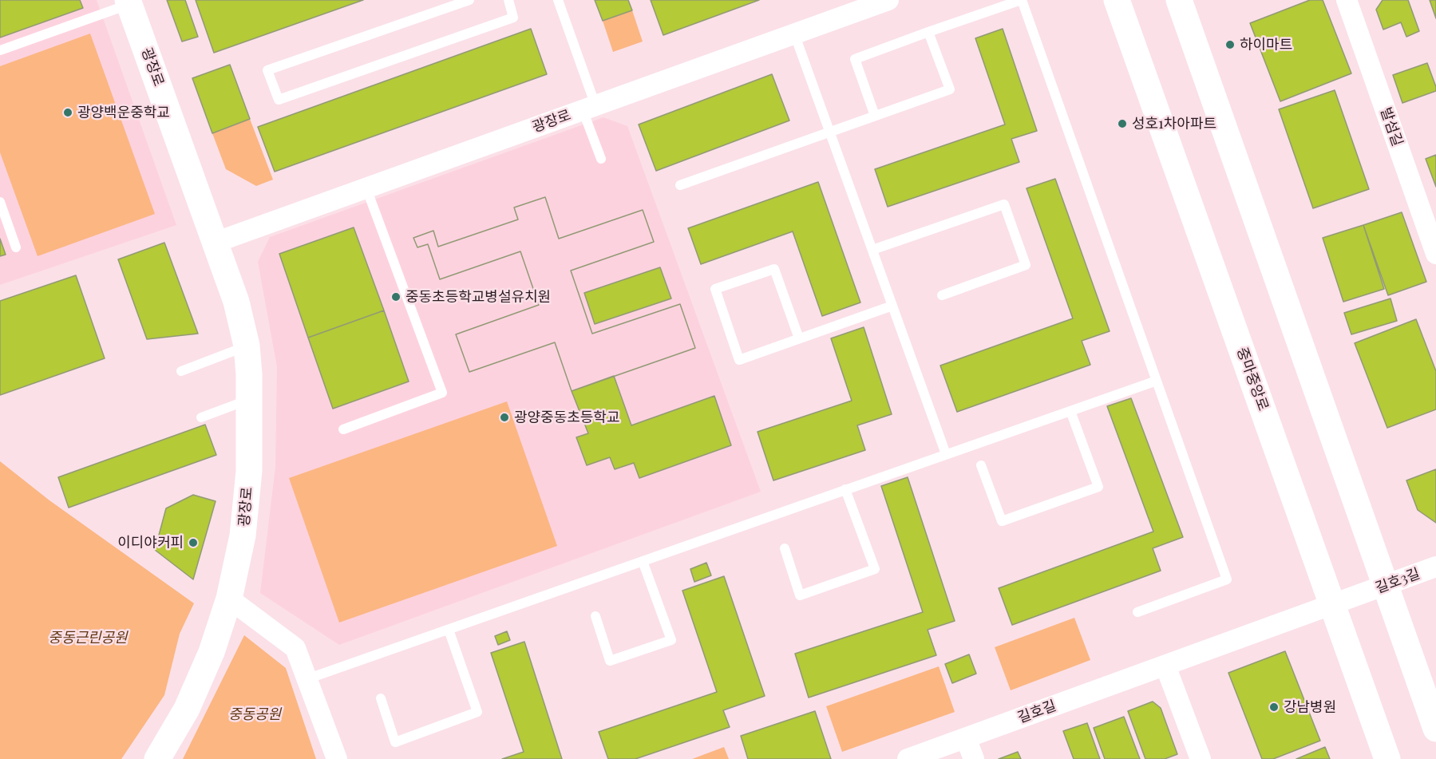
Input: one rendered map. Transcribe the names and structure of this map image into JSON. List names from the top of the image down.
{
  "streets": {
    "main road": ["광장로", "중마중앙로"],
    "street": ["발섬길", "길호3길", "길호길"]
  },
  "crossings": [
    ["중마중앙로", "길호길"],
    ["길호3길", "길호길"]
  ],
  "parks": ["중동근린공원", "중동공원"],
  "places": [
    "하이마트",
    "광양백운중학교",
    "성호1차아파트",
    "중동초등학교병설유치원",
    "광양중동초등학교",
    "이디야커피",
    "강남병원"
  ]
}
